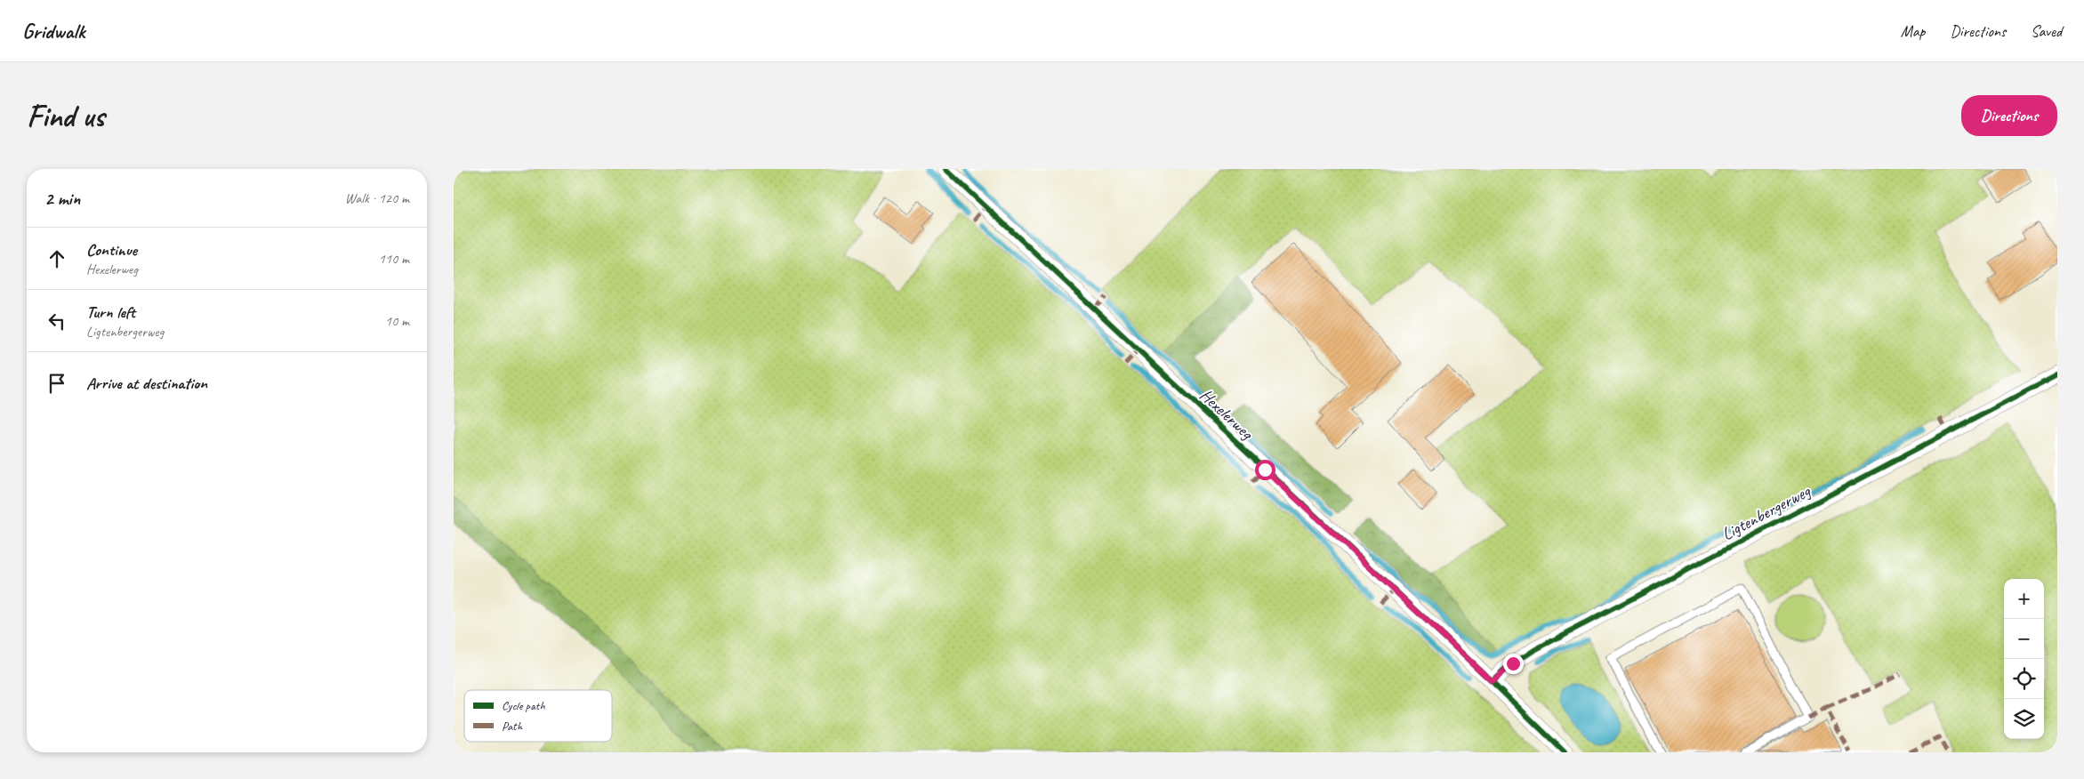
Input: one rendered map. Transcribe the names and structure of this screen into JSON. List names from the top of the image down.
{
  "streets": {
    "street": ["Hexelerweg", "Ligtenbergerweg"]
  },
  "crossings": [
    ["Hexelerweg", "Ligtenbergerweg"]
  ],
  "legend": ["Cycle path", "Path"],
  "page": {
    "header": "Gridwalk",
    "nav": ["Map", "Directions", "Saved"],
    "buttons": "Directions",
    "title": "Find us",
    "heading": ["2 min", "Walk · 120 m"],
    "list": [
      ["Continue", "Hexelerweg", "110 m"],
      ["Turn left", "Ligtenbergerweg", "10 m"],
      "Arrive at destination"
    ],
    "map_buttons": ["+", "−"]
  }
}
